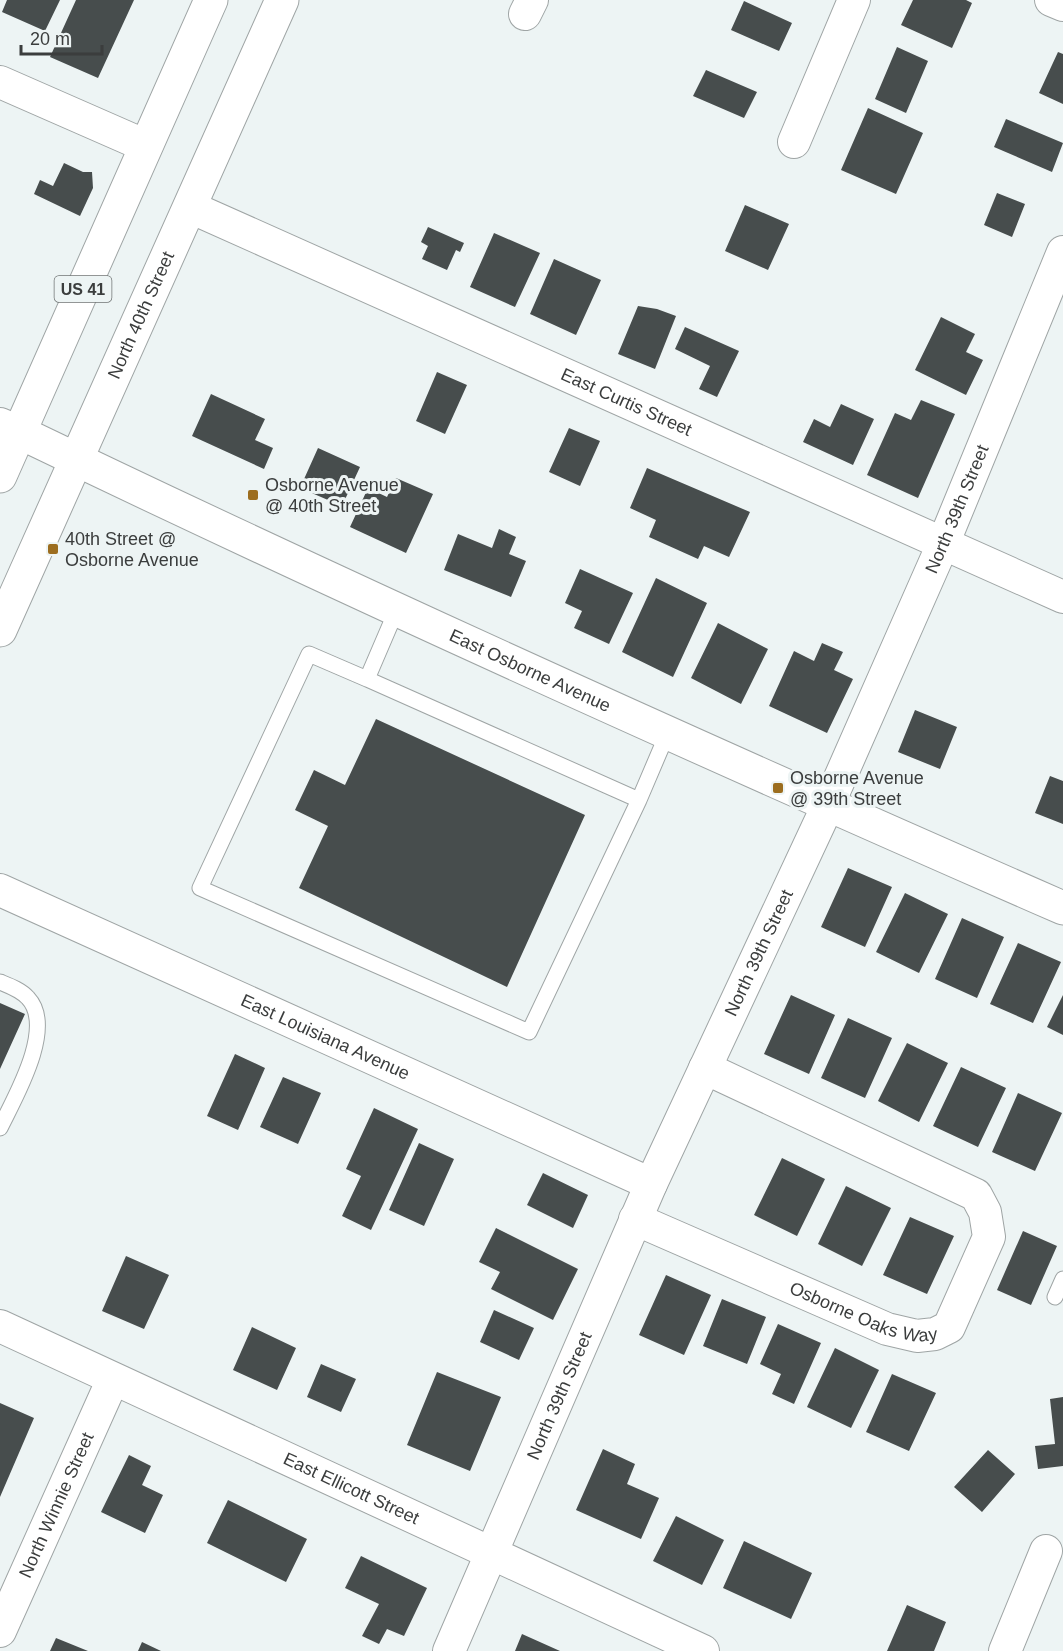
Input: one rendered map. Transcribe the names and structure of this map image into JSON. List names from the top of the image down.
{
  "streets": {
    "main road": ["US 41", "North 40th Street", "East Osborne Avenue"],
    "street": [
      "East Curtis Street",
      "North 39th Street",
      "East Louisiana Avenue",
      "Osborne Oaks Way",
      "East Ellicott Street",
      "North Winnie Street"
    ]
  },
  "crossings": [
    ["US 41", "East Osborne Avenue"],
    ["North 40th Street", "East Curtis Street"],
    ["North 40th Street", "East Osborne Avenue"],
    ["East Curtis Street", "North 39th Street"],
    ["North 39th Street", "East Osborne Avenue"],
    ["North 39th Street", "East Louisiana Avenue"],
    ["North 39th Street", "Osborne Oaks Way"],
    ["North 39th Street", "East Ellicott Street"],
    ["East Ellicott Street", "North Winnie Street"]
  ],
  "places": {
    "transit": ["Osborne Avenue @ 40th Street", "40th Street @ Osborne Avenue", "Osborne Avenue @ 39th Street"]
  },
  "scale_bar": "20 m"
}
